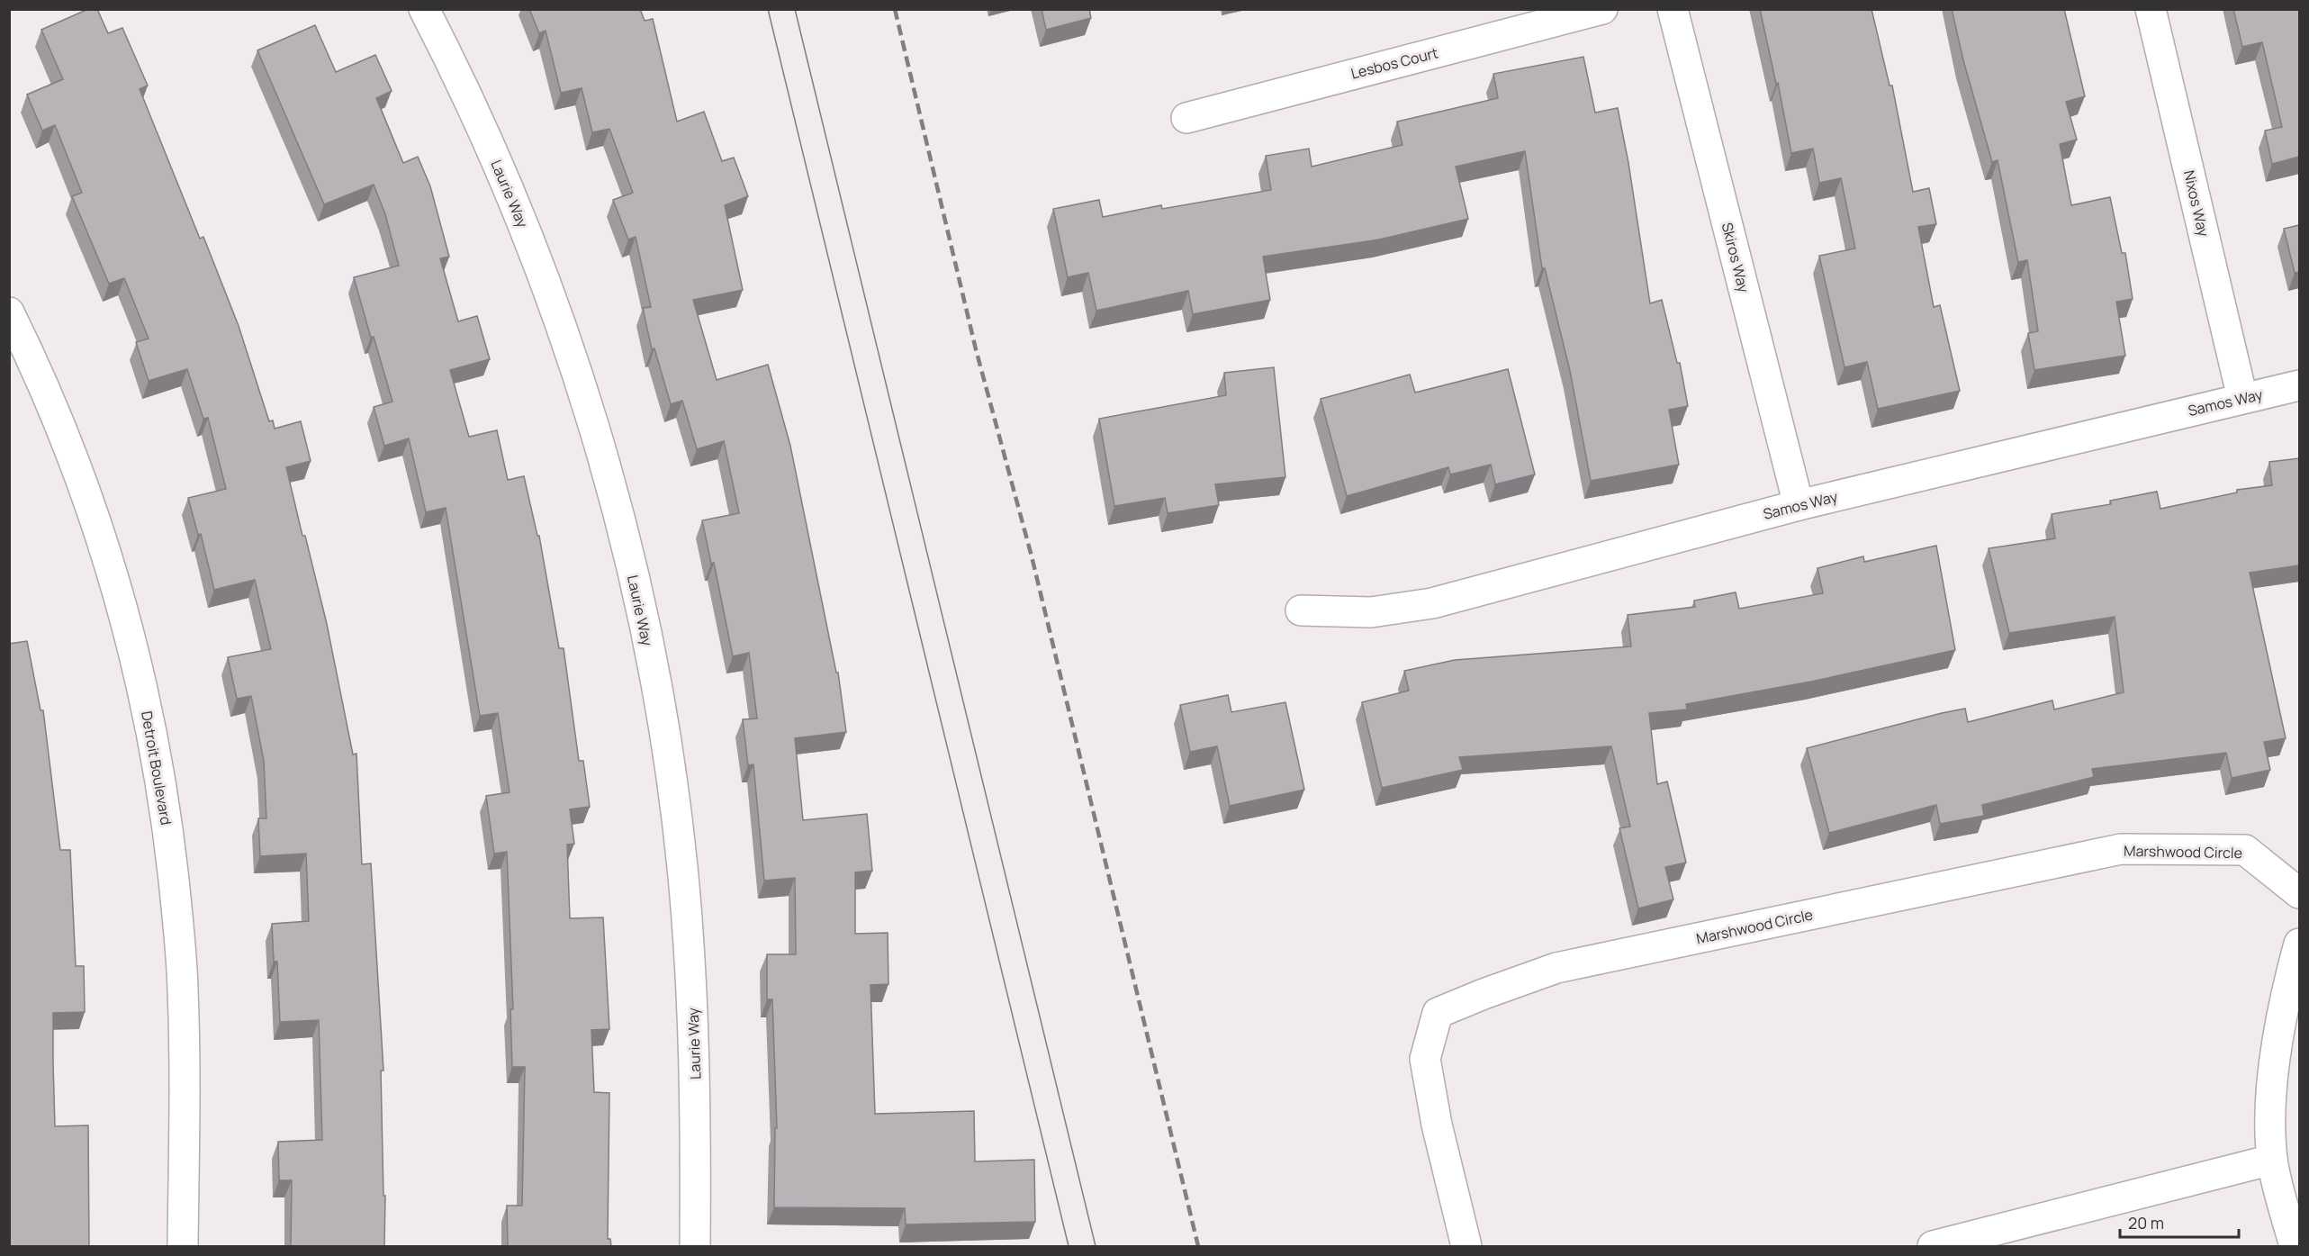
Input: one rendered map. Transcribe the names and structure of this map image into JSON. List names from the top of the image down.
{
  "streets": {
    "street": [
      "Lesbos Court",
      "Laurie Way",
      "Nixos Way",
      "Skiros Way",
      "Samos Way",
      "Detroit Boulevard",
      "Marshwood Circle"
    ]
  },
  "crossings": [
    ["Nixos Way", "Samos Way"],
    ["Skiros Way", "Samos Way"]
  ],
  "scale_bar": "20 m"
}
